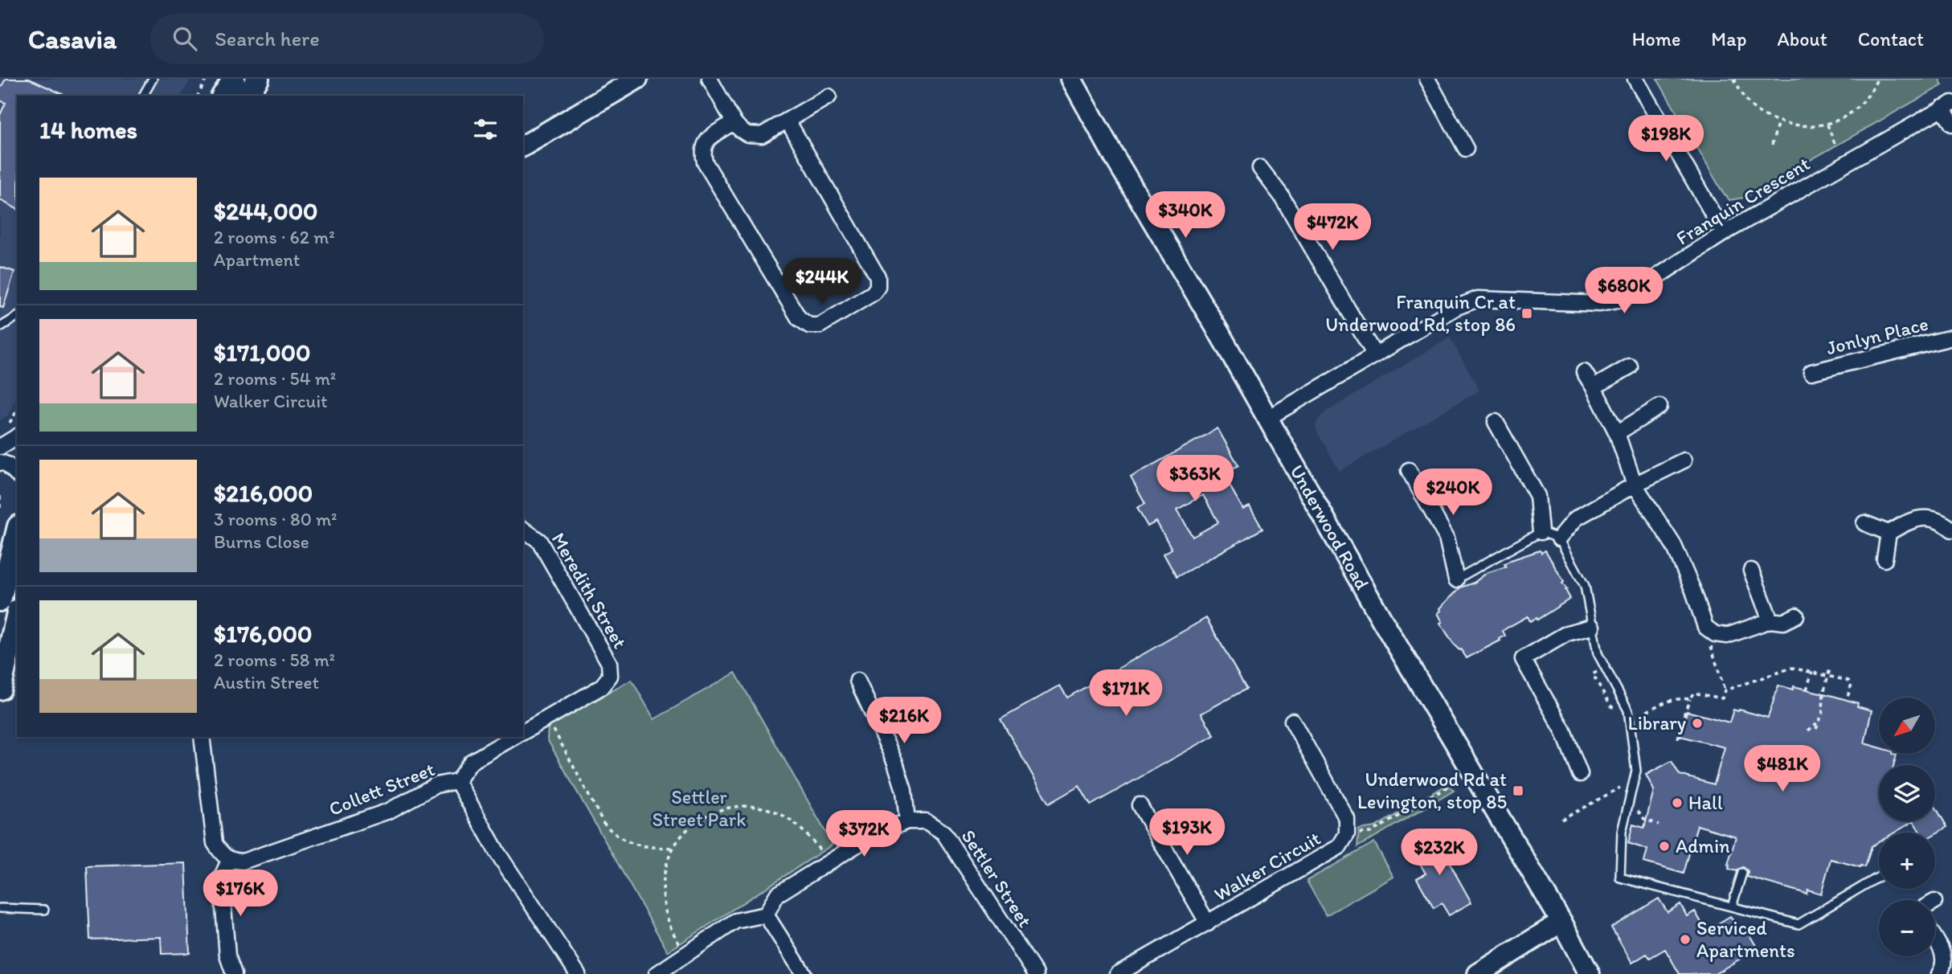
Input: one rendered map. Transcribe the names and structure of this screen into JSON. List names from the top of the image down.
{
  "streets": {
    "main road": ["Underwood Road"],
    "street": [
      "Franquin Crescent",
      "Jonlyn Place",
      "Meredith Street",
      "Collett Street",
      "Walker Circuit",
      "Settler Street"
    ]
  },
  "crossings": [
    ["Franquin Crescent", "Underwood Road"]
  ],
  "parks": ["Settler Street Park"],
  "places": {
    "transit": ["Franquin Cr at Underwood Rd, stop 86", "Underwood Rd at Levington, stop 85"],
    "other": [
      "Library",
      "Hall",
      "Admin",
      "Serviced Apartments"
    ]
  },
  "north": "bottom left",
  "page": {
    "header": "Casavia",
    "search": "Search here",
    "nav": [
      "Home",
      "Map",
      "About",
      "Contact"
    ],
    "heading": "14 homes",
    "price": [
      "$198K",
      "$340K",
      "$472K",
      "$244K",
      "$680K",
      "$363K",
      "$240K",
      "$171K",
      "$216K",
      "$481K",
      "$193K",
      "$372K",
      "$232K",
      "$176K"
    ],
    "list": [
      {
        "name": "$244,000",
        "note": "2 rooms · 62 m² · Apartment"
      },
      {
        "name": "$171,000",
        "note": "2 rooms · 54 m² · Walker Circuit"
      },
      {
        "name": "$216,000",
        "note": "3 rooms · 80 m² · Burns Close"
      },
      {
        "name": "$176,000",
        "note": "2 rooms · 58 m² · Austin Street"
      }
    ],
    "map_buttons": ["+", "−"]
  }
}
